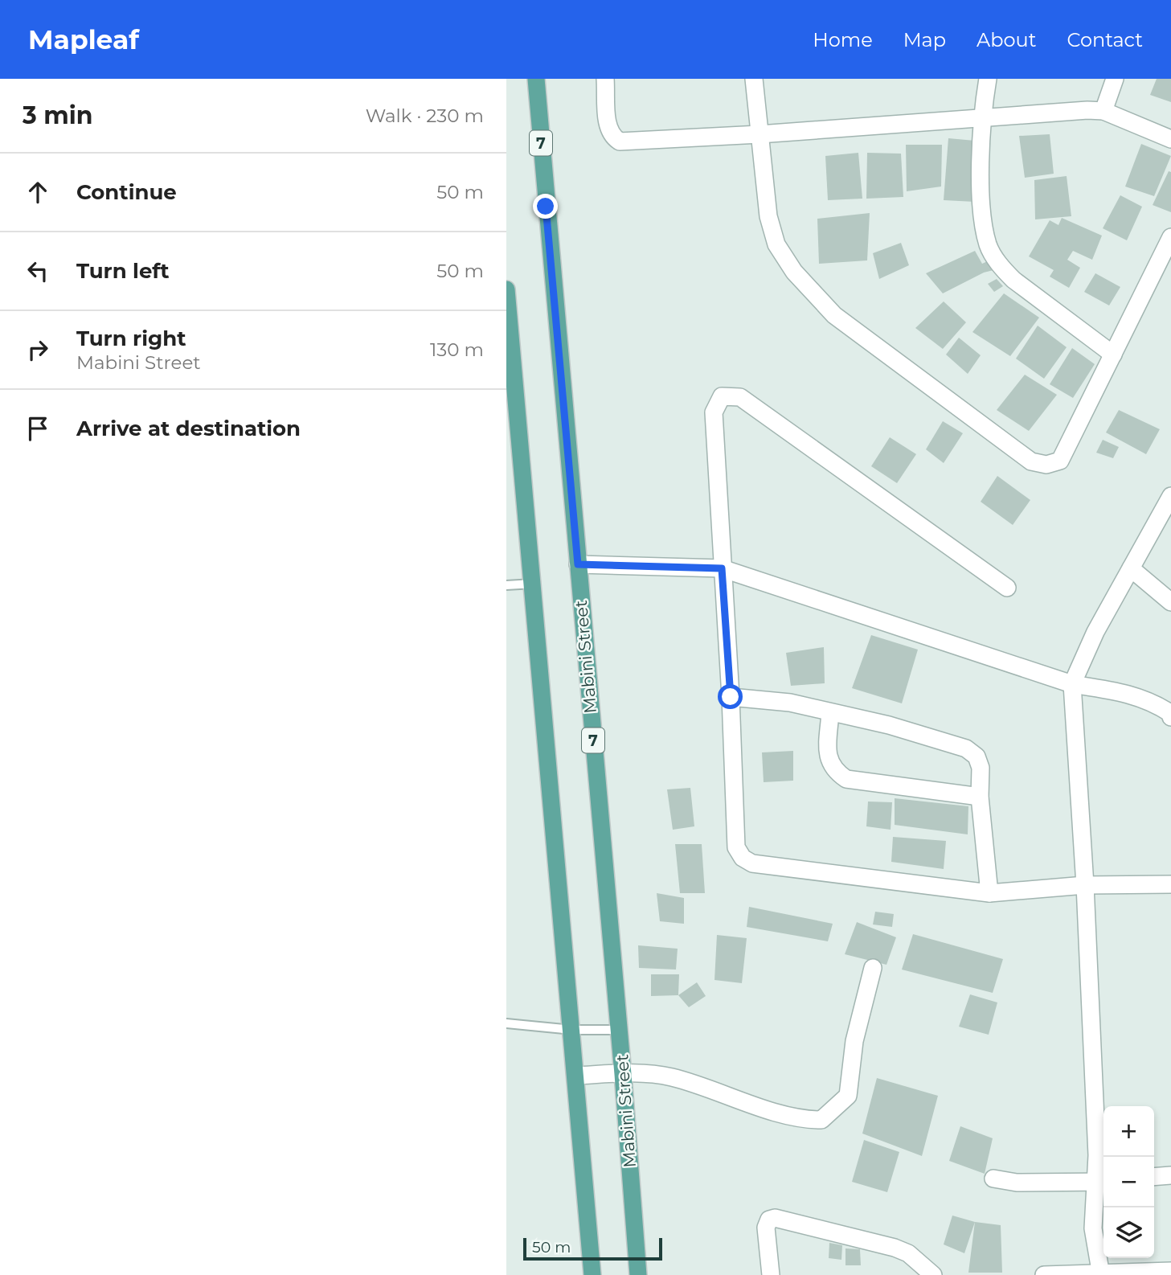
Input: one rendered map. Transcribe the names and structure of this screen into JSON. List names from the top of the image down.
{
  "streets": {
    "main road": ["7", "Mabini Street"]
  },
  "scale_bar": "50 m",
  "page": {
    "header": "Mapleaf",
    "nav": [
      "Home",
      "Map",
      "About",
      "Contact"
    ],
    "heading": ["3 min", "Walk · 230 m"],
    "list": [
      ["Continue", "50 m"],
      ["Turn left", "50 m"],
      ["Turn right", "Mabini Street", "130 m"],
      "Arrive at destination"
    ],
    "map_buttons": ["+", "−"],
    "scale": "50 m"
  }
}
